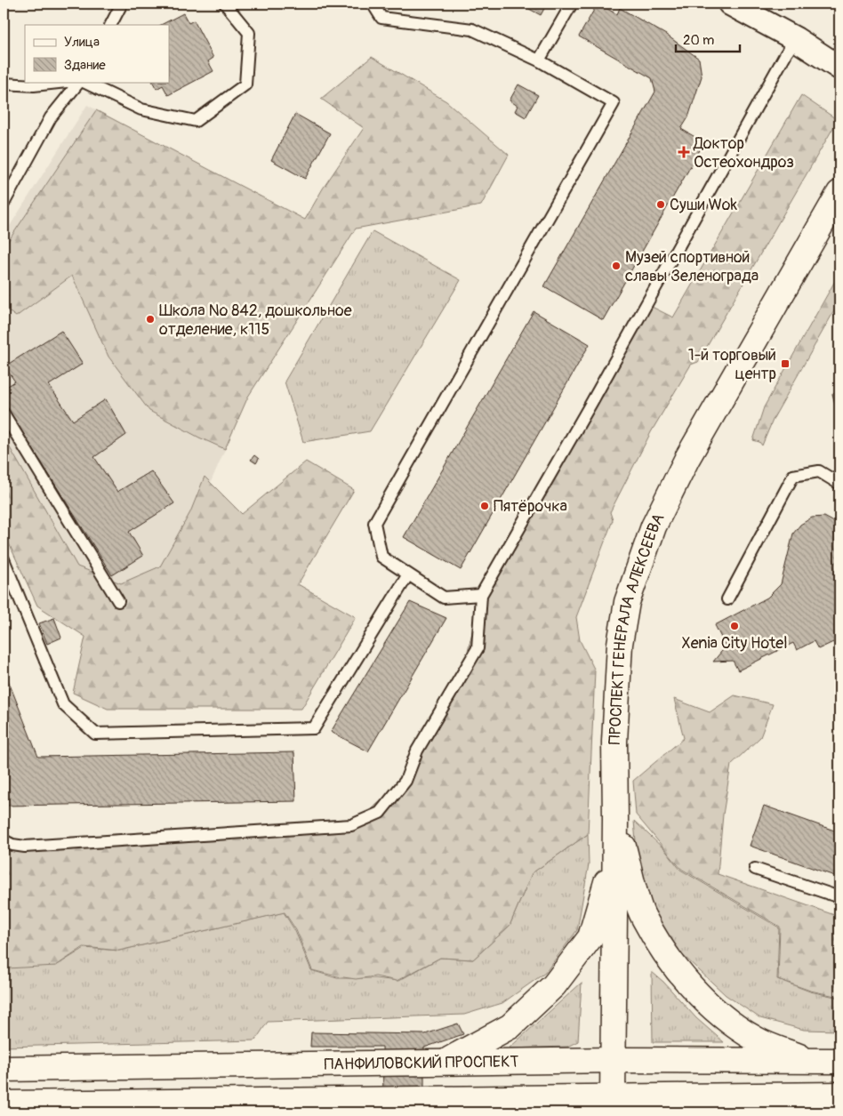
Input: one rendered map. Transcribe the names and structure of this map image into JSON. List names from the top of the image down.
{
  "streets": {
    "main road": ["ПРОСПЕКТ ГЕНЕРАЛА АЛЕКСЕЕВА", "ПАНФИЛОВСКИЙ ПРОСПЕКТ"]
  },
  "crossings": [
    ["ПРОСПЕКТ ГЕНЕРАЛА АЛЕКСЕЕВА", "ПАНФИЛОВСКИЙ ПРОСПЕКТ"]
  ],
  "places": {
    "health": ["Доктор Остеохондроз"],
    "other": [
      "Суши Wok",
      "Музей спортивной славы Зеленограда",
      "Школа № 842, дошкольное отделение, к115",
      "Пятёрочка",
      "Xenia City Hotel"
    ],
    "transit": ["1-й торговый центр"]
  },
  "legend": ["Улица", "Здание"],
  "scale_bar": "20 m"
}
